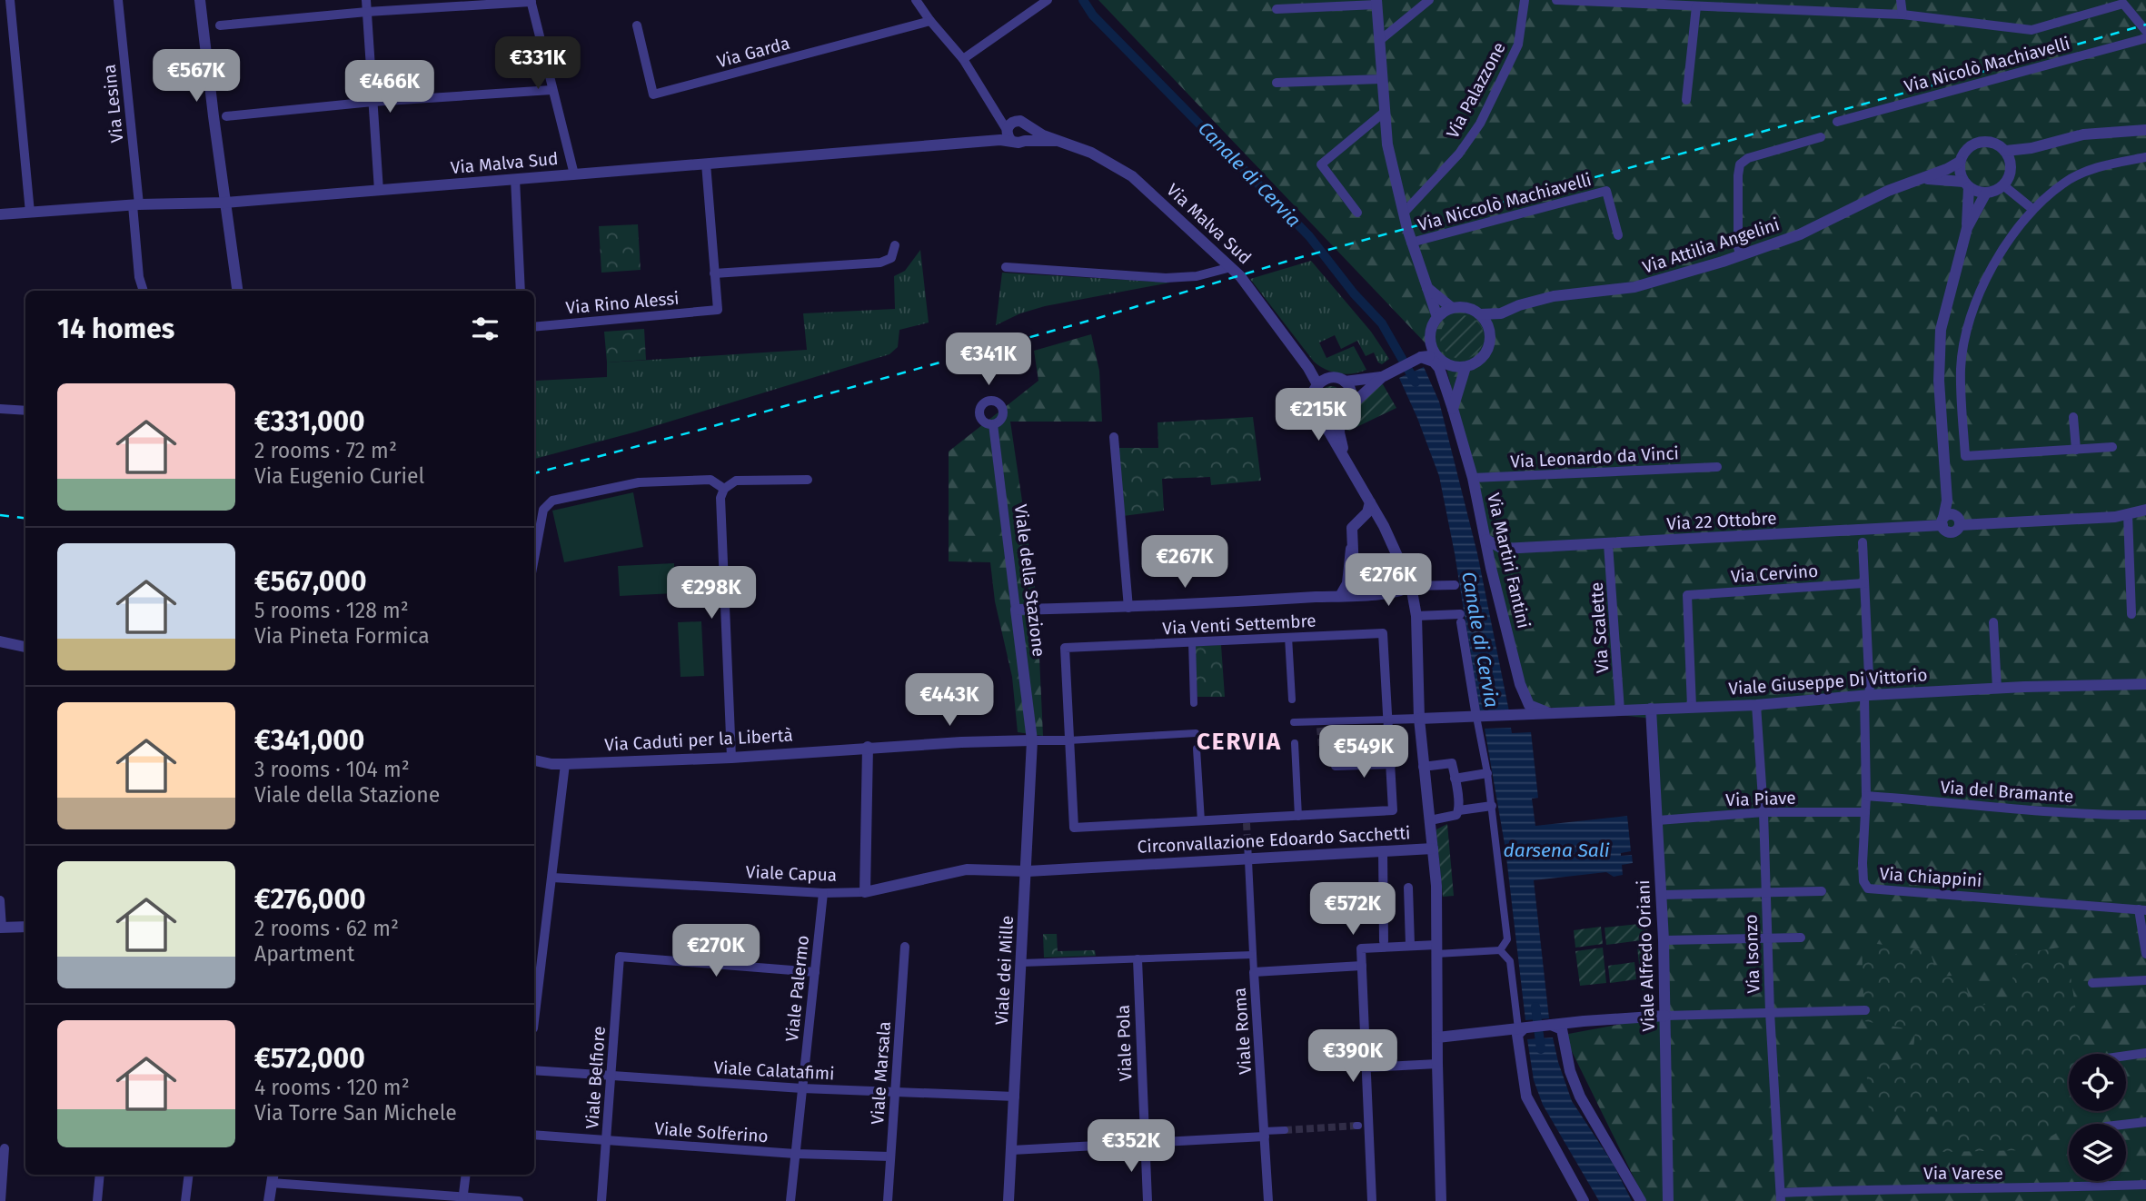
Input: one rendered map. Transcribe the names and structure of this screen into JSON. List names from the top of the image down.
{
  "streets": {
    "street": [
      "Via Garda",
      "Via Nicolò Machiavelli",
      "Via Palazzone",
      "Via Lesina",
      "Via Malva Sud",
      "Via Niccolò Machiavelli",
      "Via Attilia Angelini",
      "Via Rino Alessi",
      "Via Leonardo da Vinci",
      "Via 22 Ottobre",
      "Via Martiri Fantini",
      "Via Cervino",
      "Viale della Stazione",
      "Via Venti Settembre",
      "Via Scalette",
      "Viale Giuseppe Di Vittorio",
      "Via Caduti per la Libertà",
      "Via del Bramante",
      "Via Piave",
      "Circonvallazione Edoardo Sacchetti",
      "Viale Capua",
      "Via Chiappini",
      "Via Isonzo",
      "Viale Alfredo Oriani",
      "Viale dei Mille",
      "Viale Palermo",
      "Viale Roma",
      "Viale Pola",
      "Viale Calatafimi",
      "Viale Marsala",
      "Viale Belfiore",
      "Viale Solferino",
      "Via Varese"
    ]
  },
  "crossings": [
    ["Via Lesina", "Via Malva Sud"],
    ["Via Malva Sud", "Circonvallazione Edoardo Sacchetti"],
    ["Via Leonardo da Vinci", "Via Martiri Fantini"],
    ["Via 22 Ottobre", "Via Scalette"],
    ["Via Martiri Fantini", "Viale Giuseppe Di Vittorio"],
    ["Via Cervino", "Viale Giuseppe Di Vittorio"],
    ["Via Cervino", "Via Chiappini"],
    ["Viale della Stazione", "Via Caduti per la Libertà"],
    ["Viale della Stazione", "Viale dei Mille"],
    ["Via Scalette", "Viale Giuseppe Di Vittorio"],
    ["Viale Giuseppe Di Vittorio", "Circonvallazione Edoardo Sacchetti"],
    ["Viale Giuseppe Di Vittorio", "Via Chiappini"],
    ["Viale Giuseppe Di Vittorio", "Via Isonzo"],
    ["Viale Giuseppe Di Vittorio", "Viale Alfredo Oriani"],
    ["Via Caduti per la Libertà", "Viale dei Mille"],
    ["Via del Bramante", "Via Chiappini"],
    ["Via Piave", "Via Chiappini"],
    ["Via Piave", "Via Isonzo"],
    ["Via Piave", "Viale Alfredo Oriani"],
    ["Circonvallazione Edoardo Sacchetti", "Viale Capua"],
    ["Circonvallazione Edoardo Sacchetti", "Viale dei Mille"],
    ["Circonvallazione Edoardo Sacchetti", "Viale Roma"],
    ["Viale Capua", "Viale dei Mille"],
    ["Viale Capua", "Viale Palermo"],
    ["Via Isonzo", "Via Varese"],
    ["Viale dei Mille", "Viale Calatafimi"],
    ["Viale Palermo", "Viale Calatafimi"],
    ["Viale Palermo", "Viale Belfiore"],
    ["Viale Palermo", "Viale Solferino"],
    ["Viale Calatafimi", "Viale Marsala"],
    ["Viale Calatafimi", "Viale Belfiore"],
    ["Viale Marsala", "Viale Solferino"],
    ["Viale Belfiore", "Viale Solferino"]
  ],
  "districts": ["CERVIA"],
  "water": ["Canale di Cervia", "darsena Sali"],
  "page": {
    "price": [
      "€331K",
      "€567K",
      "€466K",
      "€341K",
      "€215K",
      "€267K",
      "€276K",
      "€298K",
      "€443K",
      "€549K",
      "€572K",
      "€270K",
      "€390K",
      "€352K"
    ],
    "heading": "14 homes",
    "list": [
      {
        "name": "€331,000",
        "note": "2 rooms · 72 m² · Via Eugenio Curiel"
      },
      {
        "name": "€567,000",
        "note": "5 rooms · 128 m² · Via Pineta Formica"
      },
      {
        "name": "€341,000",
        "note": "3 rooms · 104 m² · Viale della Stazione"
      },
      {
        "name": "€276,000",
        "note": "2 rooms · 62 m² · Apartment"
      },
      {
        "name": "€572,000",
        "note": "4 rooms · 120 m² · Via Torre San Michele"
      }
    ]
  }
}
